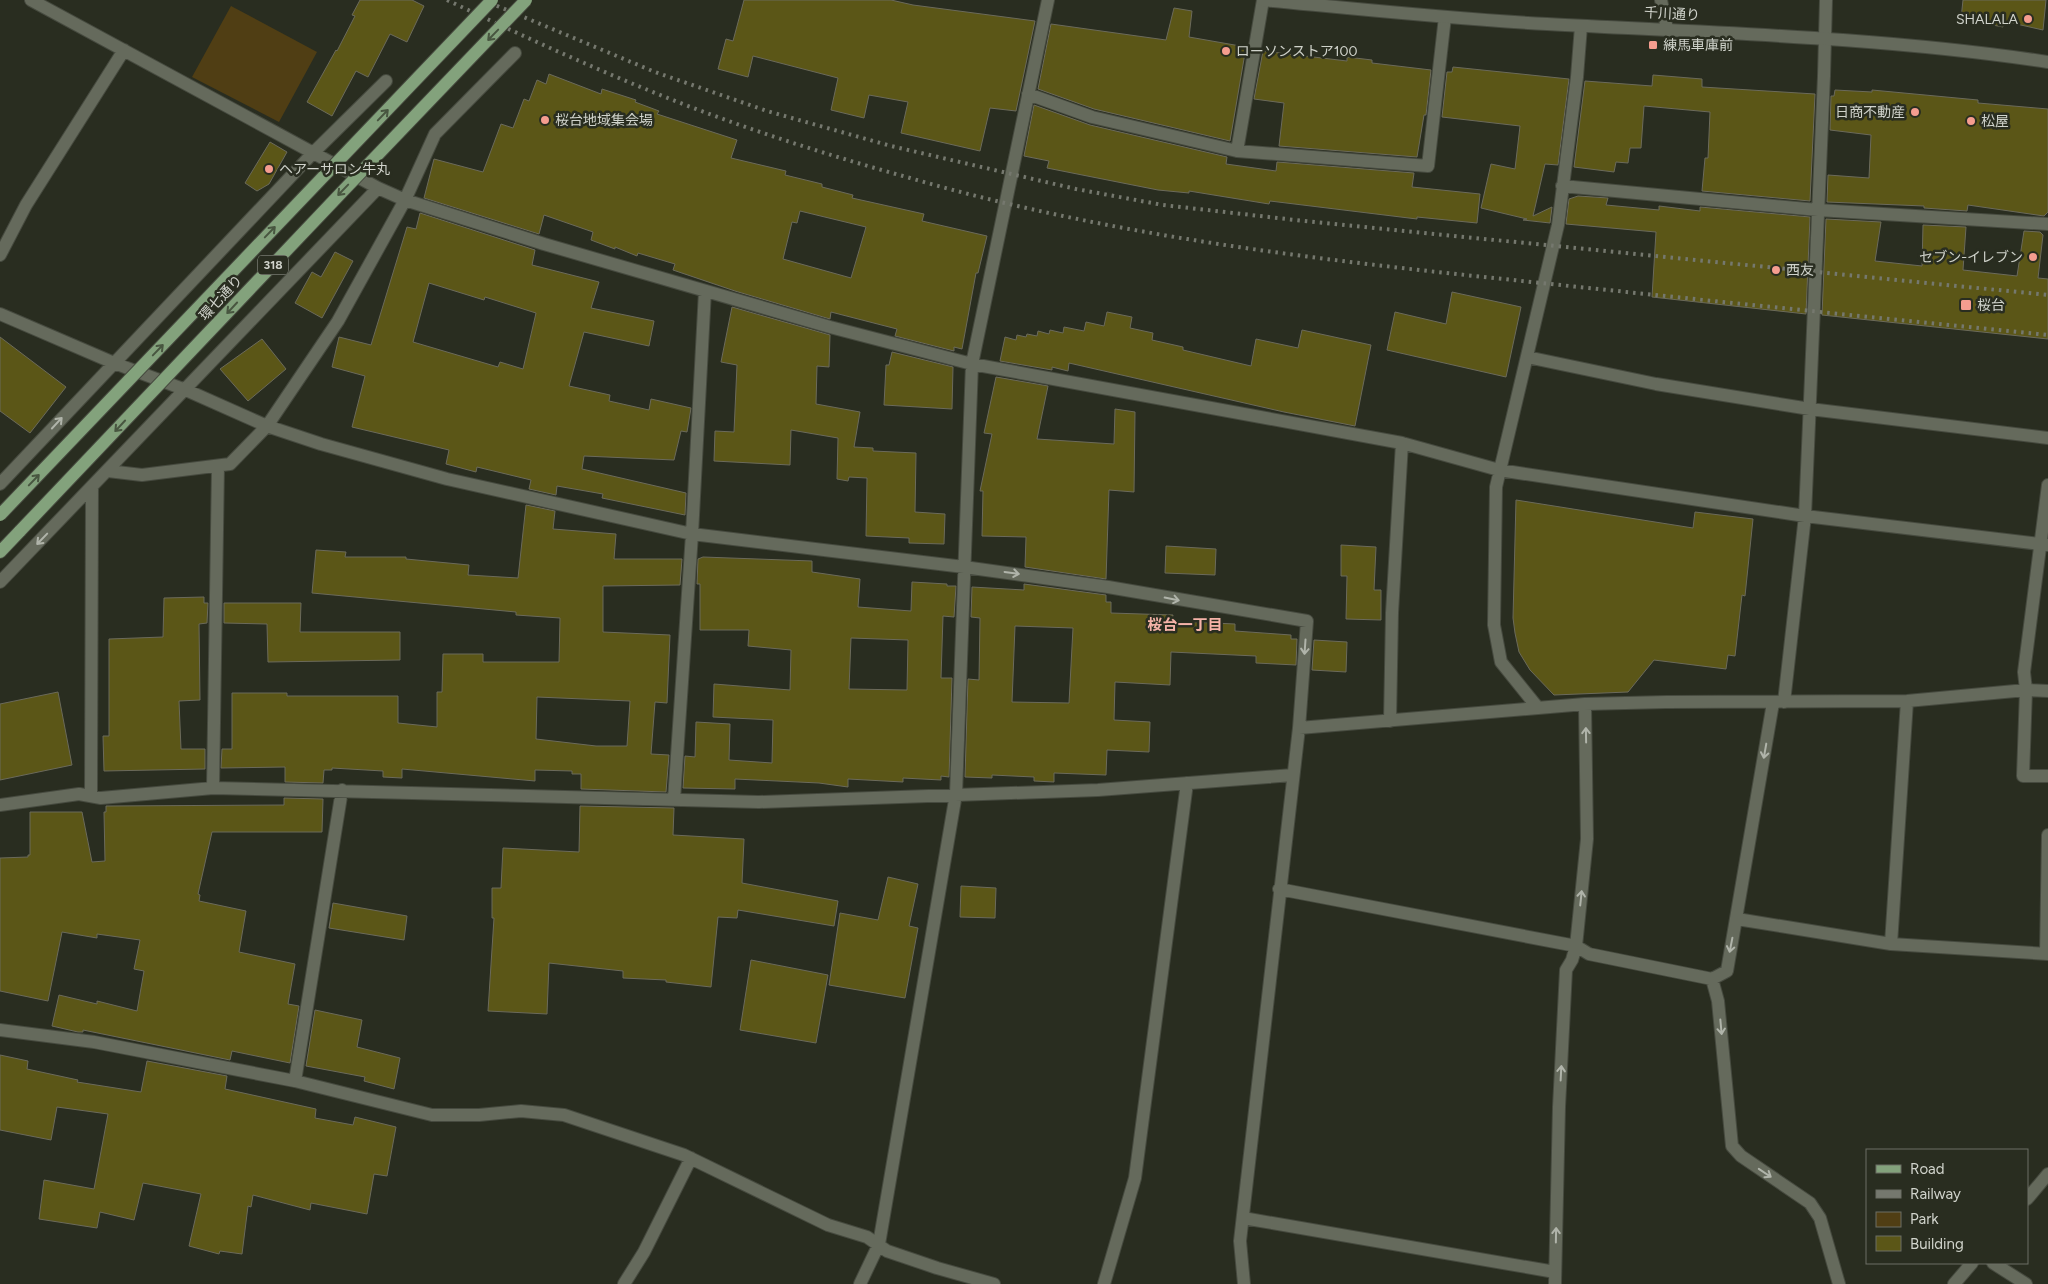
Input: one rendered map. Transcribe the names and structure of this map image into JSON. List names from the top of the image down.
{
  "streets": {
    "main road": ["318", "環七通り"],
    "street": ["千川通り"]
  },
  "districts": ["桜台一丁目"],
  "places": {
    "other": [
      "SHALALA",
      "ローソンストア100",
      "日商不動産",
      "桜台地域集会場",
      "松屋",
      "ヘアーサロン牛丸",
      "セブン-イレブン",
      "西友"
    ],
    "transit": ["練馬車庫前", "桜台"]
  },
  "legend": [
    "Road",
    "Railway",
    "Park",
    "Building"
  ]
}
